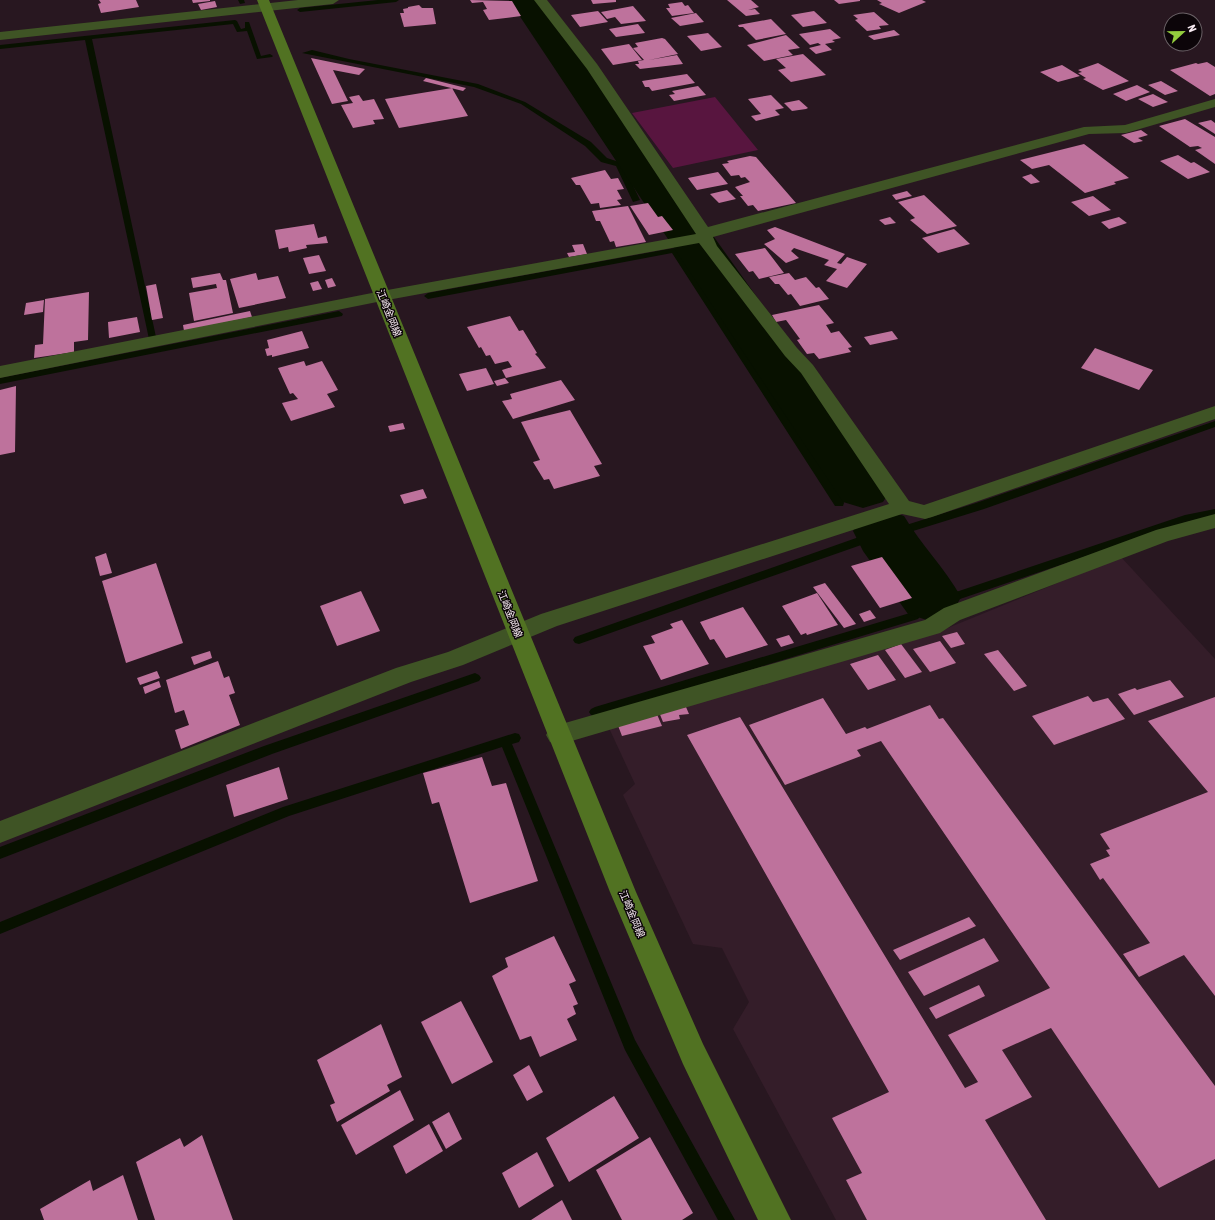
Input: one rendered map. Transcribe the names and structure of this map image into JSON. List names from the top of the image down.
{
  "streets": {
    "main road": ["江崎金岡線"]
  },
  "north": "right"
}
